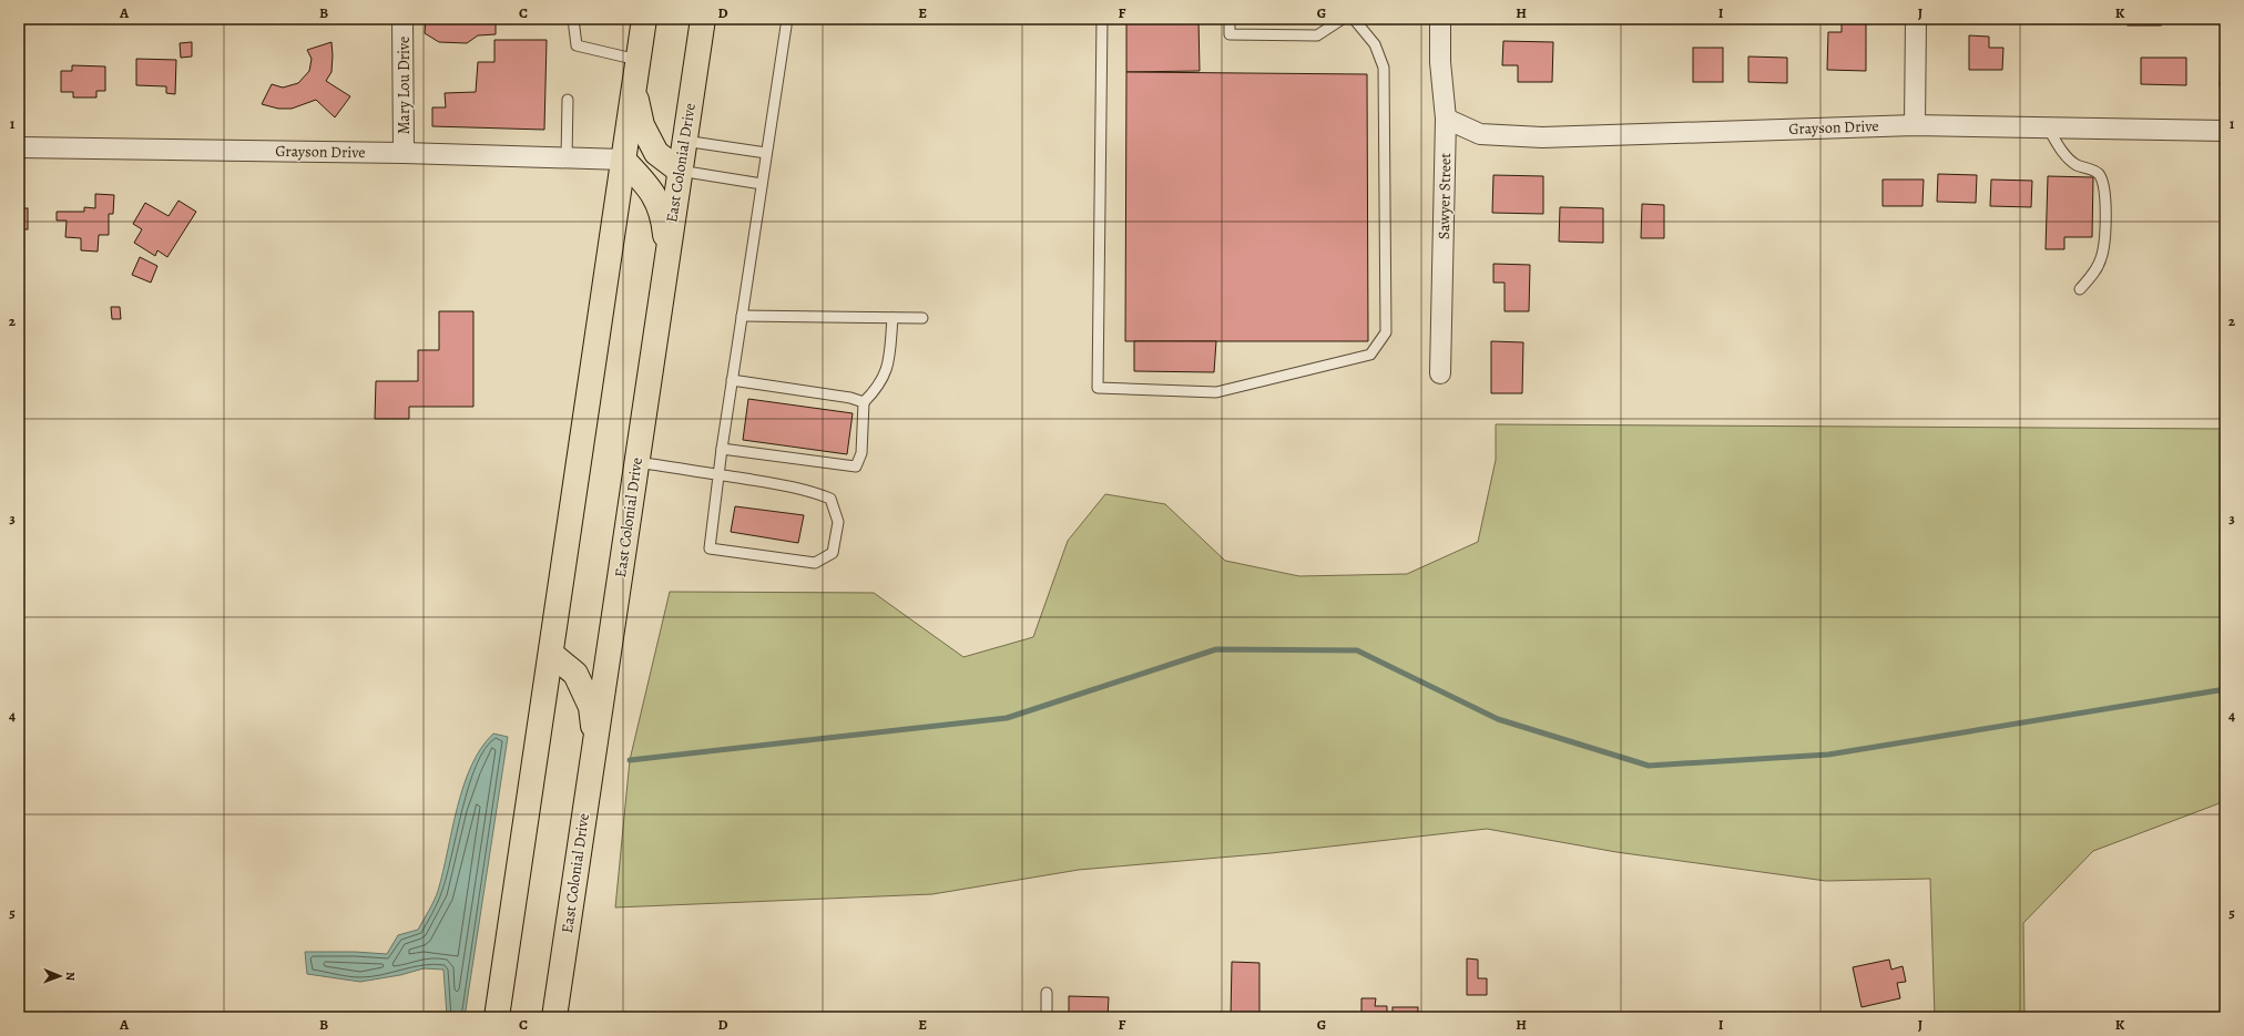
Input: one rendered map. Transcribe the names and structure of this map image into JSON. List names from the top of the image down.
{
  "streets": {
    "highway": ["East Colonial Drive"],
    "street": ["Mary Lou Drive", "Grayson Drive", "Sawyer Street"]
  },
  "crossings": [
    ["Mary Lou Drive", "Grayson Drive"],
    ["Grayson Drive", "Sawyer Street"]
  ],
  "north": "right",
  "grid": {
    "columns": [
      "A",
      "B",
      "C",
      "D",
      "E",
      "F",
      "G",
      "H",
      "I",
      "J",
      "K"
    ],
    "rows": [
      "1",
      "2",
      "3",
      "4",
      "5"
    ]
  }
}
